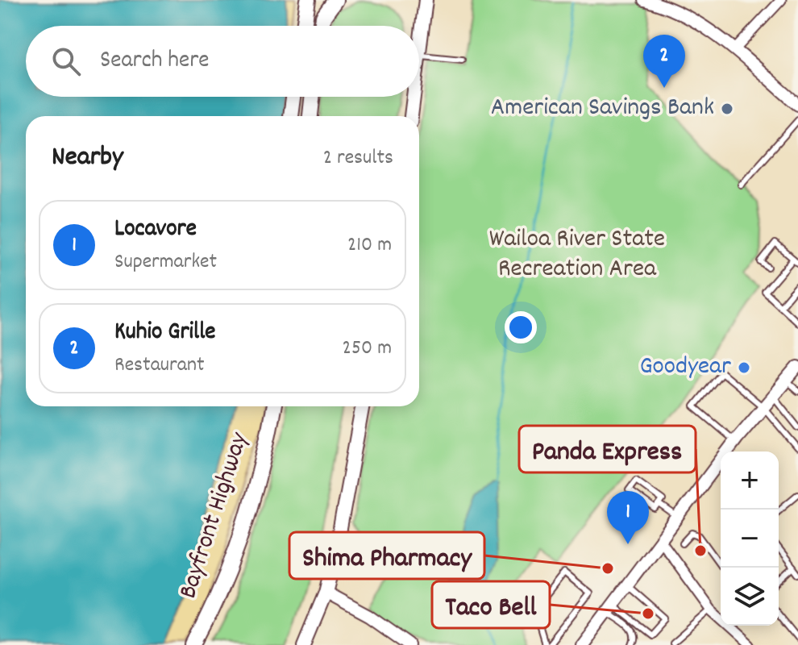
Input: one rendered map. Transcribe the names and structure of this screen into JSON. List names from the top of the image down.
{
  "streets": {
    "main road": ["Bayfront Highway"]
  },
  "parks": ["Wailoa River State Recreation Area"],
  "places": [
    "American Savings Bank",
    "Goodyear",
    "Panda Express",
    "Shima Pharmacy",
    "Taco Bell"
  ],
  "page": {
    "search": "Search here",
    "pins": ["2", "1"],
    "heading": ["Nearby", "2 results"],
    "list": [
      {
        "mark": "1",
        "name": "Locavore",
        "note": "Supermarket",
        "value": "210 m"
      },
      {
        "mark": "2",
        "name": "Kuhio Grille",
        "note": "Restaurant",
        "value": "250 m"
      }
    ],
    "map_buttons": ["+", "−"]
  }
}
